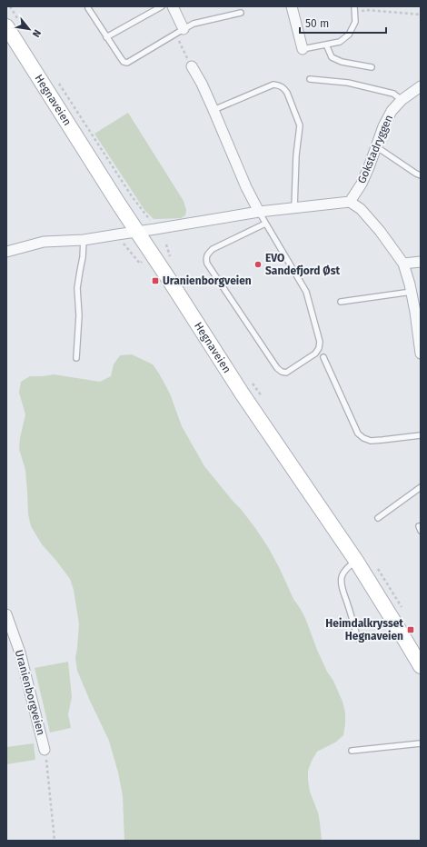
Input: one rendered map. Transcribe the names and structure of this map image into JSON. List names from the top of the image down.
{
  "streets": {
    "main road": ["Hegnaveien"],
    "street": ["Gokstadryggen", "Uranienborgveien"]
  },
  "places": {
    "other": ["EVO Sandefjord Øst"],
    "transit": ["Uranienborgveien", "Heimdalkrysset Hegnaveien"]
  },
  "scale_bar": "50 m",
  "north": "bottom right"
}
